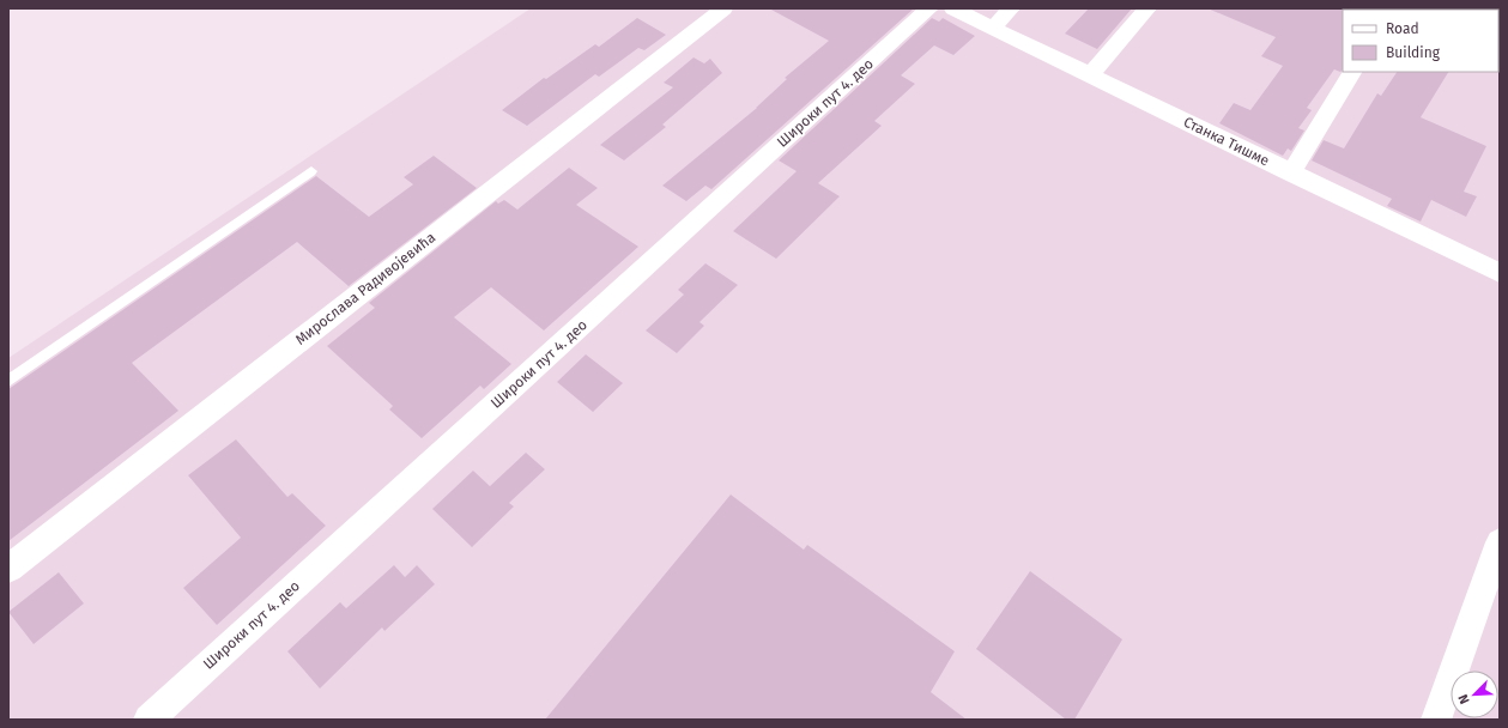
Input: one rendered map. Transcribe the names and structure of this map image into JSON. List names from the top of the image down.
{
  "streets": {
    "street": ["Широки пут 4. део", "Станка Тишме", "Мирослава Радивојевића"]
  },
  "legend": ["Road", "Building"],
  "north": "bottom left"
}
